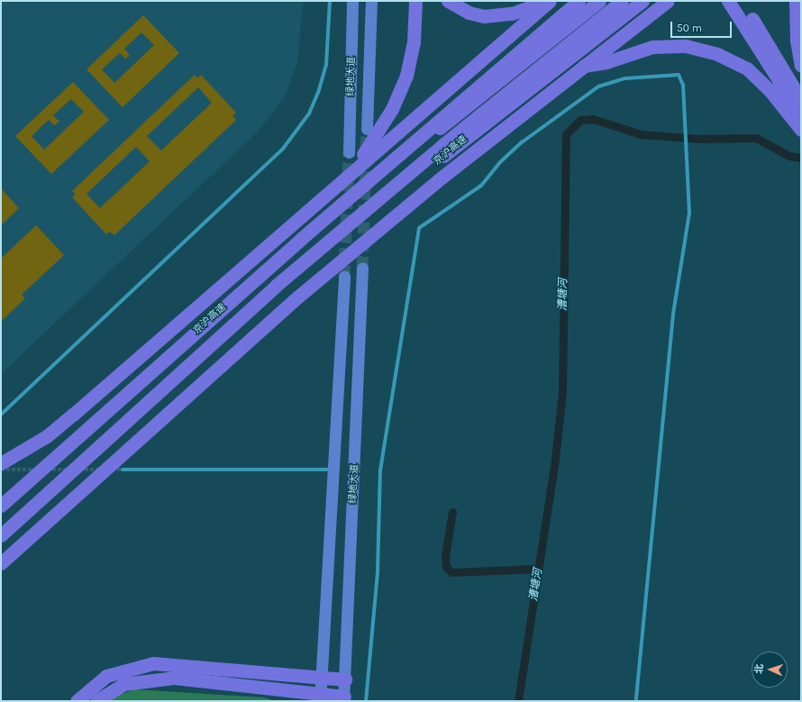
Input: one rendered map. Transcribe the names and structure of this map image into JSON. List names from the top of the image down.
{
  "streets": {
    "highway": ["京沪高速"],
    "main road": ["绿地大道"]
  },
  "water": ["漕塘河"],
  "scale_bar": "50 m",
  "north": "left"
}
